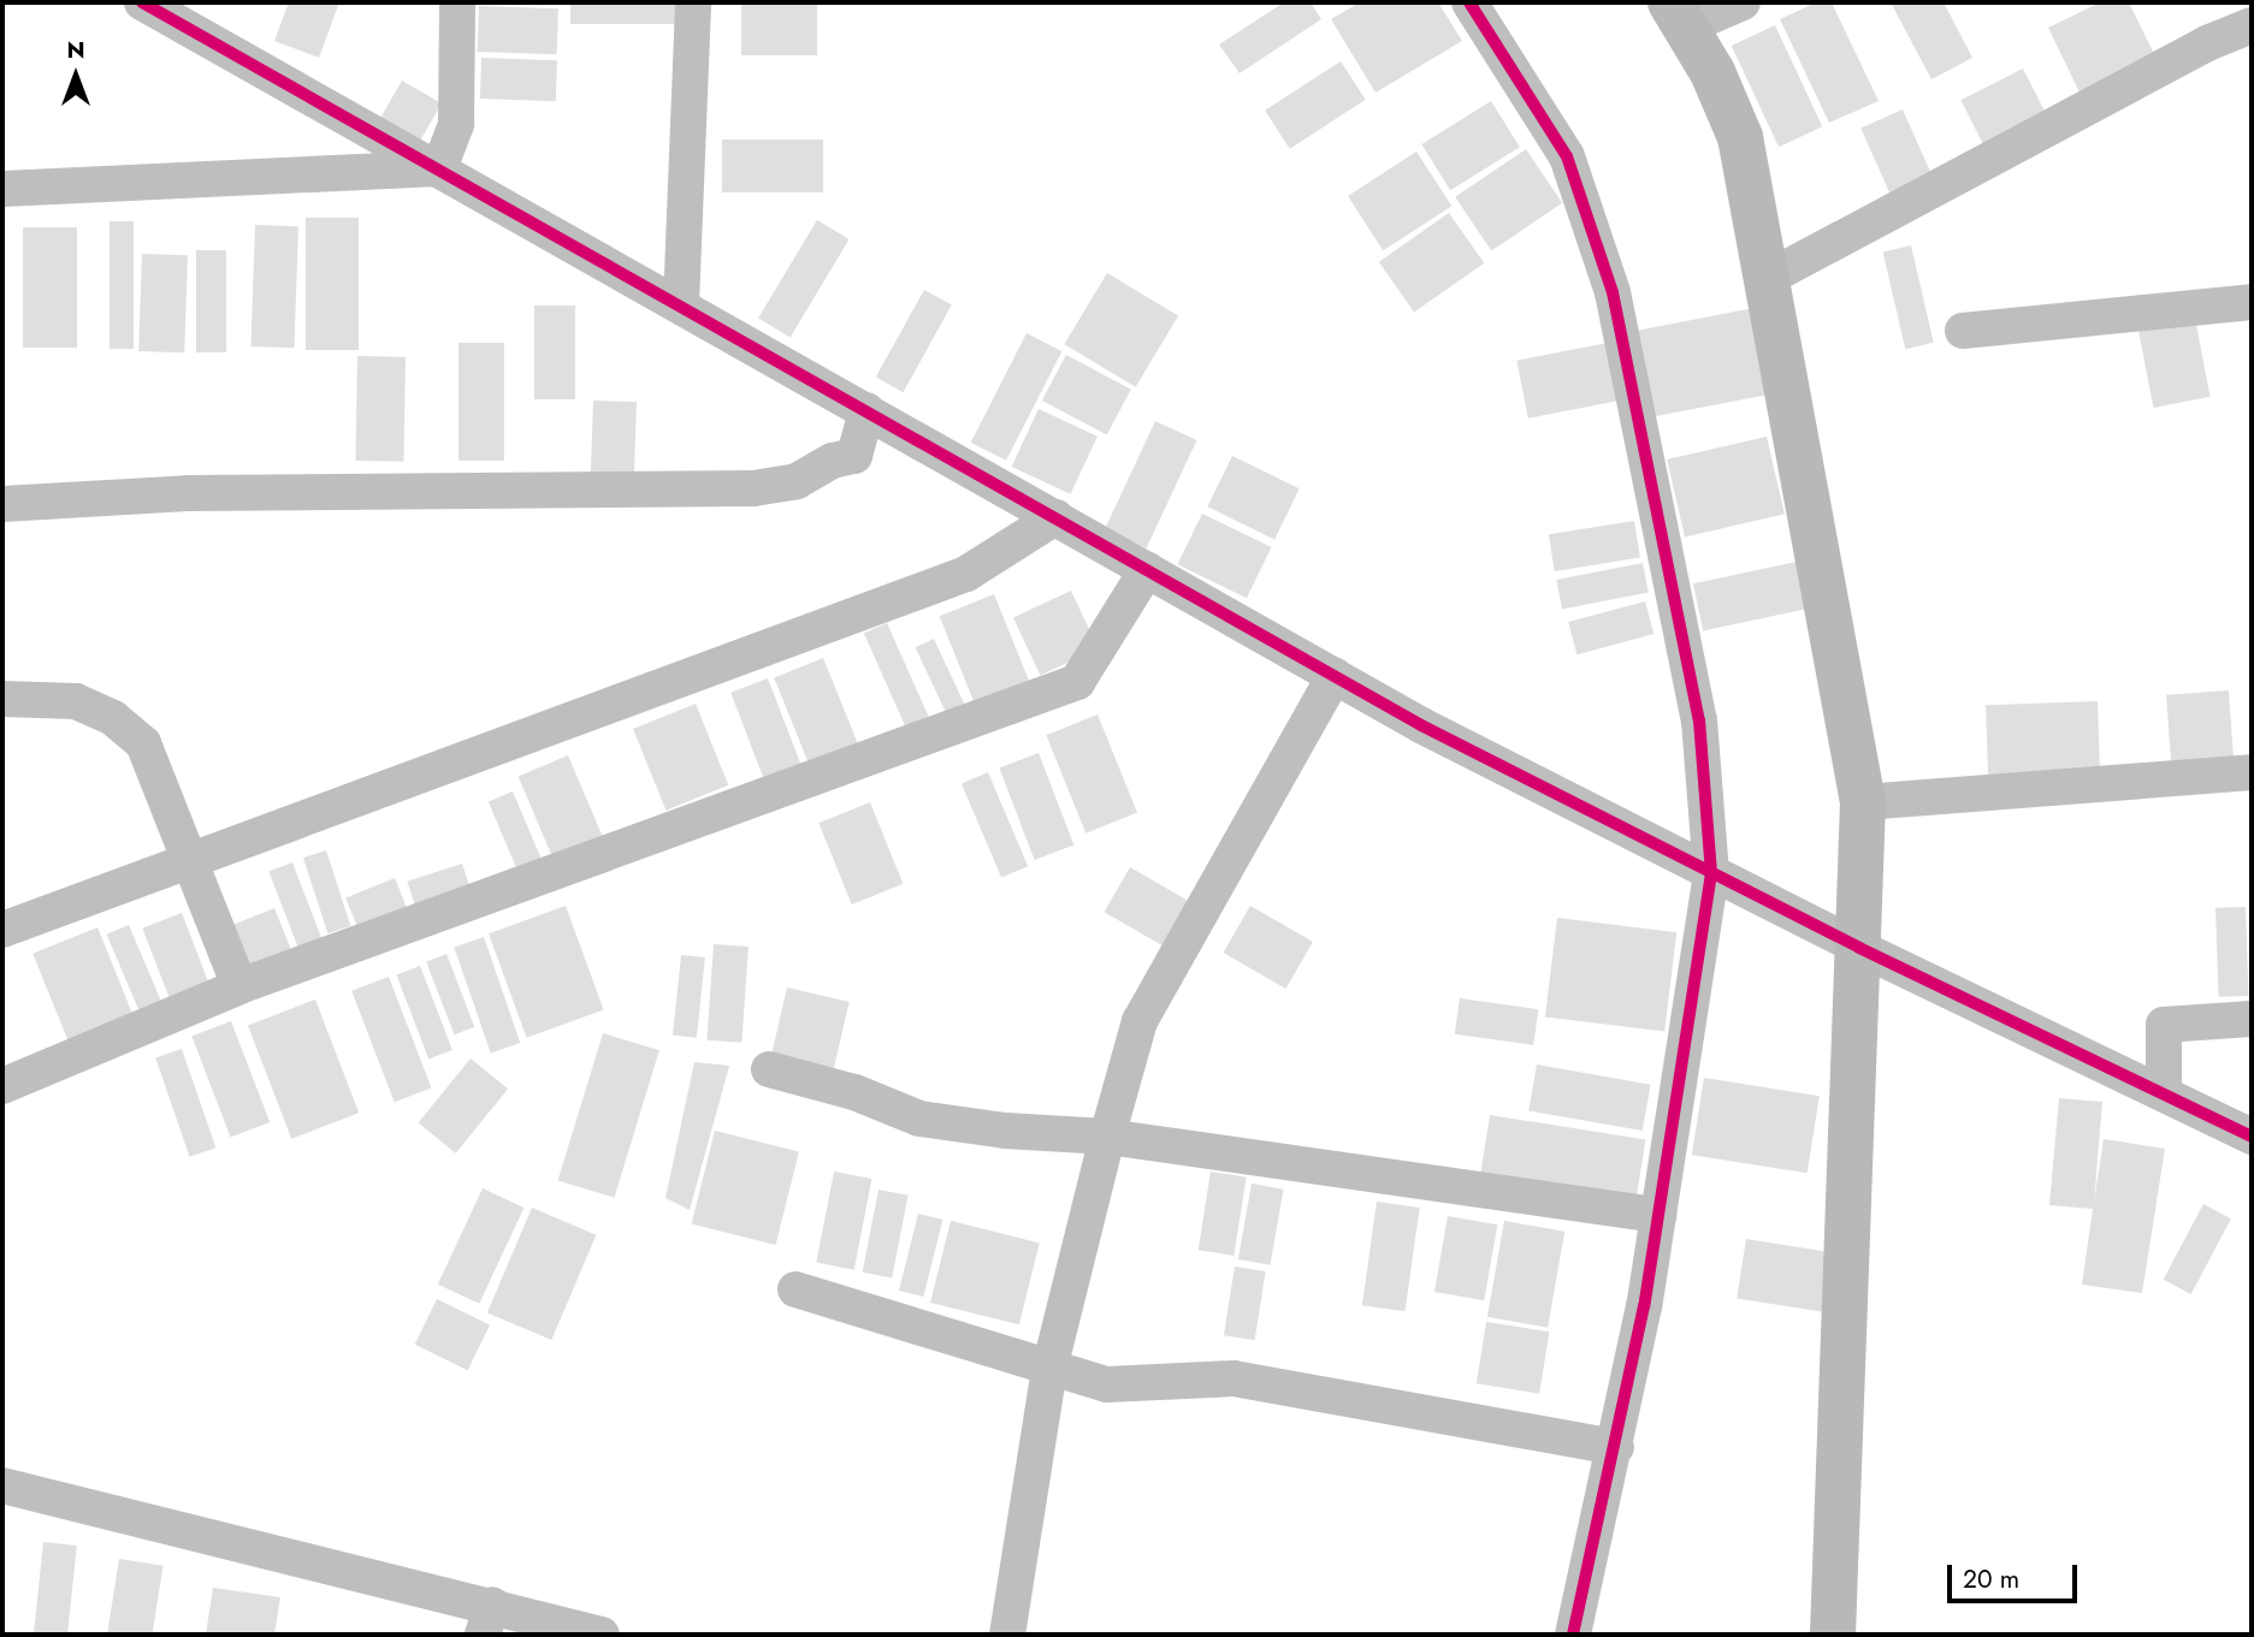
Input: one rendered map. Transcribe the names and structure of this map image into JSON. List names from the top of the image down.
{
  "scale_bar": "20 m",
  "north": "top"
}
